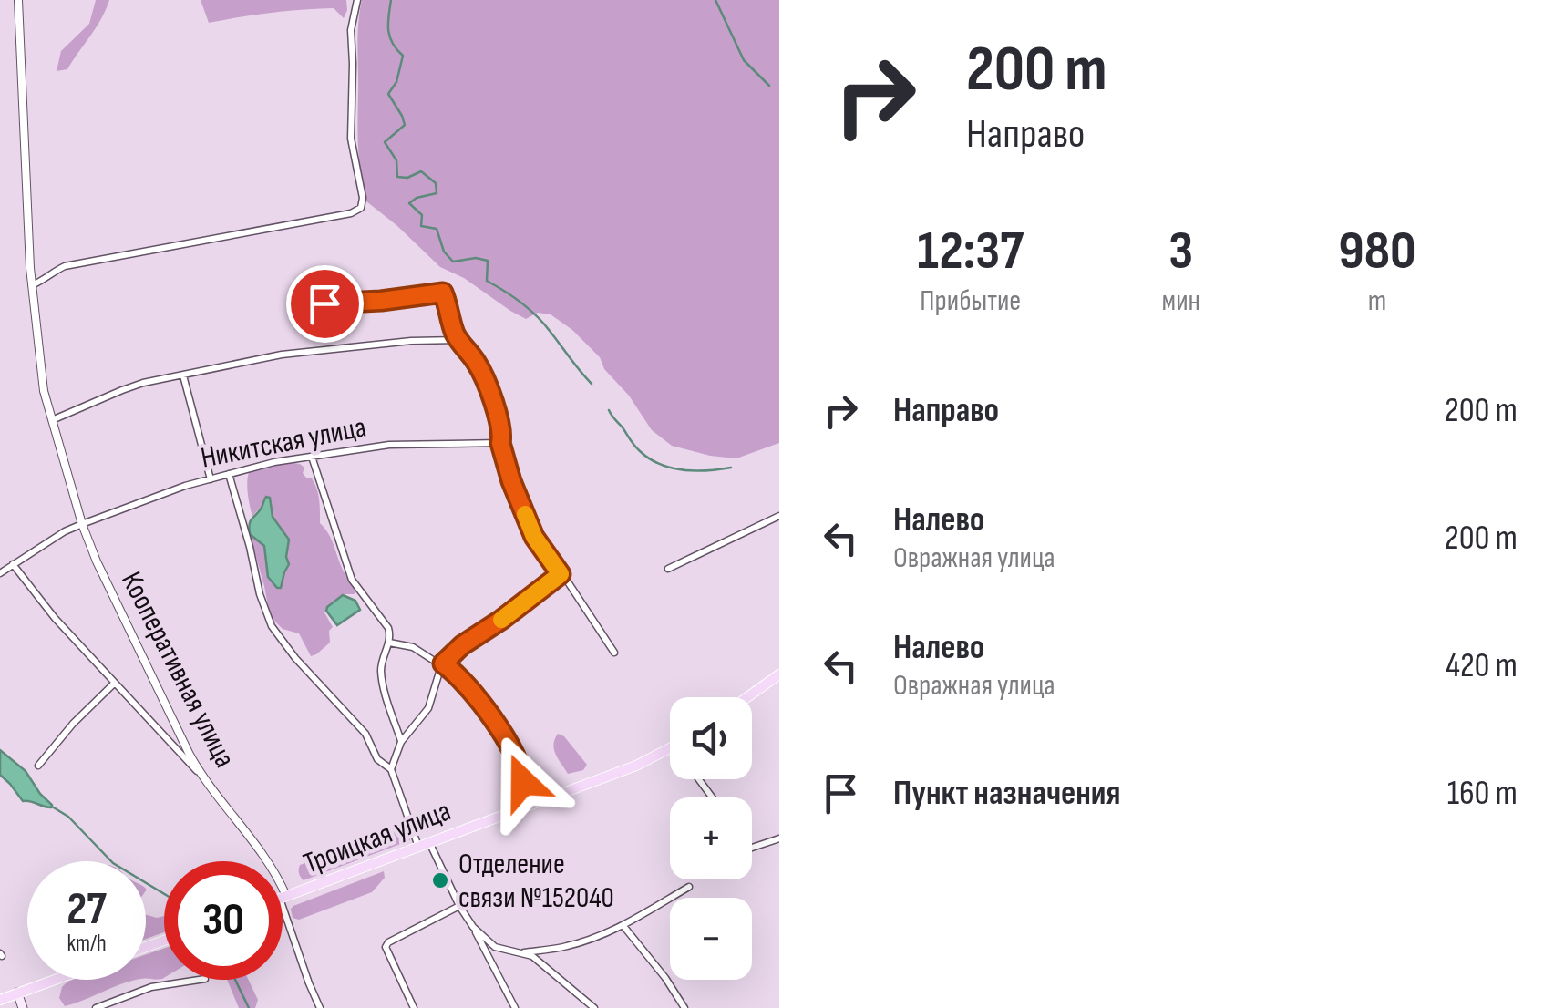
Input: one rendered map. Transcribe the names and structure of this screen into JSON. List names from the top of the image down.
{
  "streets": {
    "main road": ["Троицкая улица"],
    "street": ["Никитская улица", "Кооперативная улица"]
  },
  "crossings": [
    ["Никитская улица", "Кооперативная улица"],
    ["Кооперативная улица", "Троицкая улица"]
  ],
  "places": ["Отделение связи №152040"],
  "page": {
    "turn": ["200 m", "Направо"],
    "eta": [
      "12:37",
      "Прибытие",
      "3",
      "мин",
      "980",
      "m"
    ],
    "list": [
      {
        "name": "Направо",
        "value": "200 m"
      },
      {
        "name": "Налево",
        "note": "Овражная улица",
        "value": "200 m"
      },
      {
        "name": "Налево",
        "note": "Овражная улица",
        "value": "420 m"
      },
      {
        "name": "Пункт назначения",
        "value": "160 m"
      }
    ],
    "map_buttons": ["+", "−"],
    "speed": "27 km/h",
    "limit": "30"
  }
}
